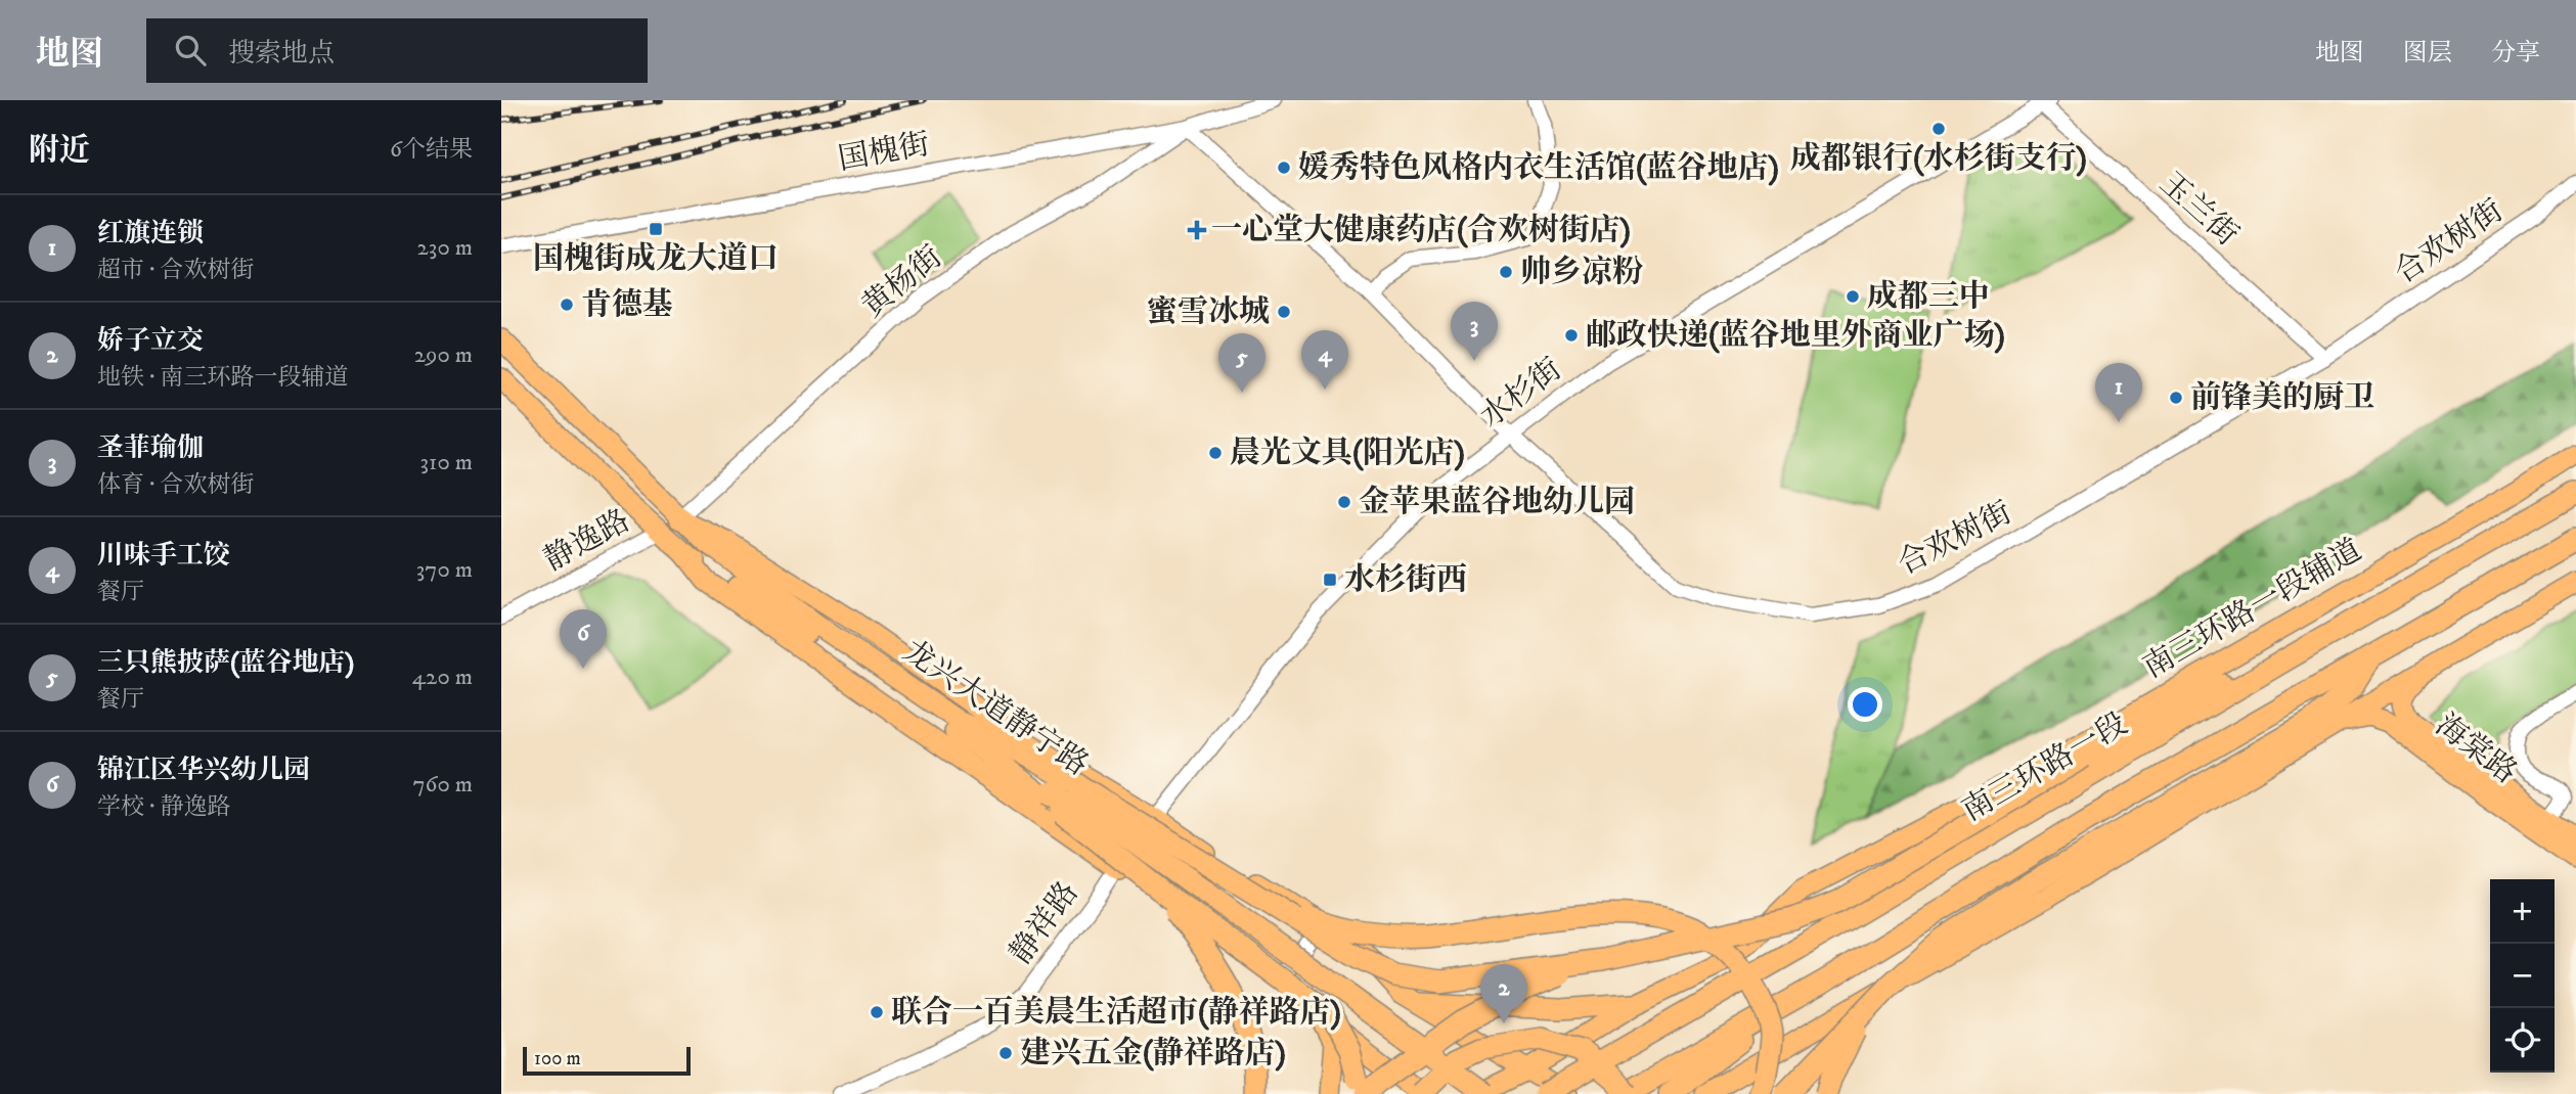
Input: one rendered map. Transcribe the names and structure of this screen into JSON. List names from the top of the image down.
{
  "streets": {
    "highway": ["龙兴大道静宁路", "南三环路一段"],
    "main road": ["南三环路一段辅道", "海棠路"],
    "street": [
      "国槐街",
      "玉兰街",
      "合欢树街",
      "黄杨街",
      "水杉街",
      "静逸路",
      "静祥路"
    ]
  },
  "crossings": [
    ["国槐街", "合欢树街"],
    ["国槐街", "黄杨街"],
    ["玉兰街", "合欢树街"],
    ["玉兰街", "水杉街"],
    ["合欢树街", "黄杨街"],
    ["合欢树街", "水杉街"],
    ["黄杨街", "龙兴大道静宁路"],
    ["水杉街", "静祥路"],
    ["静逸路", "龙兴大道静宁路"]
  ],
  "places": {
    "other": [
      "成都银行(水杉街支行)",
      "媛秀特色风格内衣生活馆(蓝谷地店)",
      "帅乡凉粉",
      "成都三中",
      "肯德基",
      "蜜雪冰城",
      "邮政快递(蓝谷地里外商业广场)",
      "前锋美的厨卫",
      "晨光文具(阳光店)",
      "金苹果蓝谷地幼儿园",
      "联合一百美晨生活超市(静祥路店)",
      "建兴五金(静祥路店)"
    ],
    "transit": ["国槐街成龙大道口", "水杉街西"],
    "health": ["一心堂大健康药店(合欢树街店)"]
  },
  "scale_bar": "100 m",
  "page": {
    "header": "地图",
    "search": "搜索地点",
    "nav": ["地图", "图层", "分享"],
    "heading": ["附近", "6个结果"],
    "list": [
      {
        "mark": "1",
        "name": "红旗连锁",
        "note": "超市 · 合欢树街",
        "value": "230 m"
      },
      {
        "mark": "2",
        "name": "娇子立交",
        "note": "地铁 · 南三环路一段辅道",
        "value": "290 m"
      },
      {
        "mark": "3",
        "name": "圣菲瑜伽",
        "note": "体育 · 合欢树街",
        "value": "310 m"
      },
      {
        "mark": "4",
        "name": "川味手工饺",
        "note": "餐厅",
        "value": "370 m"
      },
      {
        "mark": "5",
        "name": "三只熊披萨(蓝谷地店)",
        "note": "餐厅",
        "value": "420 m"
      },
      {
        "mark": "6",
        "name": "锦江区华兴幼儿园",
        "note": "学校 · 静逸路",
        "value": "760 m"
      }
    ],
    "pins": [
      "3",
      "4",
      "5",
      "1",
      "6",
      "2"
    ],
    "map_buttons": ["+", "−"],
    "scale": "100 m"
  }
}
